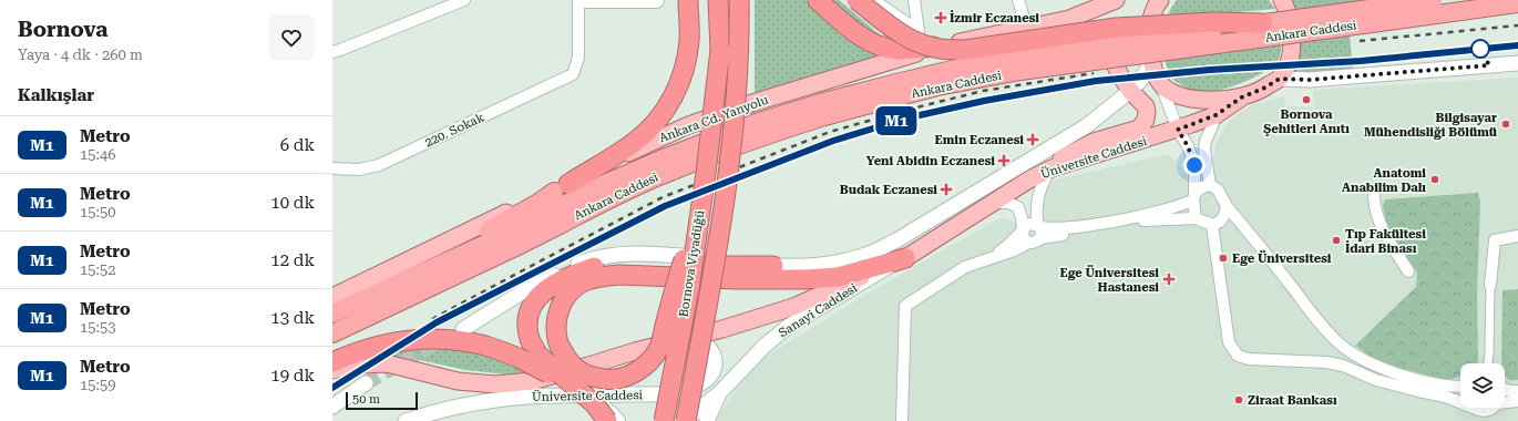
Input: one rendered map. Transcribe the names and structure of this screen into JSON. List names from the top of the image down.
{
  "streets": {
    "highway": ["Ankara Caddesi", "Bornova Viyadüğü"],
    "main road": ["Ankara Cd. Yanyolu", "Üniversite Caddesi", "Sanayi Caddesi"],
    "street": ["220. Sokak"]
  },
  "crossings": [
    ["Üniversite Caddesi", "Sanayi Caddesi"]
  ],
  "places": {
    "health": [
      "İzmir Eczanesi",
      "Emin Eczanesi",
      "Yeni Abidin Eczanesi",
      "Budak Eczanesi",
      "Ege Üniversitesi Hastanesi"
    ],
    "other": [
      "Bornova Şehitleri Anıtı",
      "Bilgisayar Mühendisliği Bölümü",
      "Anatomi Anabilim Dalı",
      "Tıp Fakültesi İdari Binası",
      "Ege Üniversitesi",
      "Ziraat Bankası"
    ]
  },
  "lines": ["metro line M1"],
  "scale_bar": "50 m",
  "page": {
    "heading": [
      ["Bornova", "Yaya · 4 dk · 260 m"],
      "Kalkışlar"
    ],
    "on_map": "M1",
    "list": [
      {
        "mark": "M1",
        "name": "Metro",
        "note": "15:46",
        "value": "6 dk"
      },
      {
        "mark": "M1",
        "name": "Metro",
        "note": "15:50",
        "value": "10 dk"
      },
      {
        "mark": "M1",
        "name": "Metro",
        "note": "15:52",
        "value": "12 dk"
      },
      {
        "mark": "M1",
        "name": "Metro",
        "note": "15:53",
        "value": "13 dk"
      },
      {
        "mark": "M1",
        "name": "Metro",
        "note": "15:59",
        "value": "19 dk"
      }
    ],
    "scale": "50 m"
  }
}
